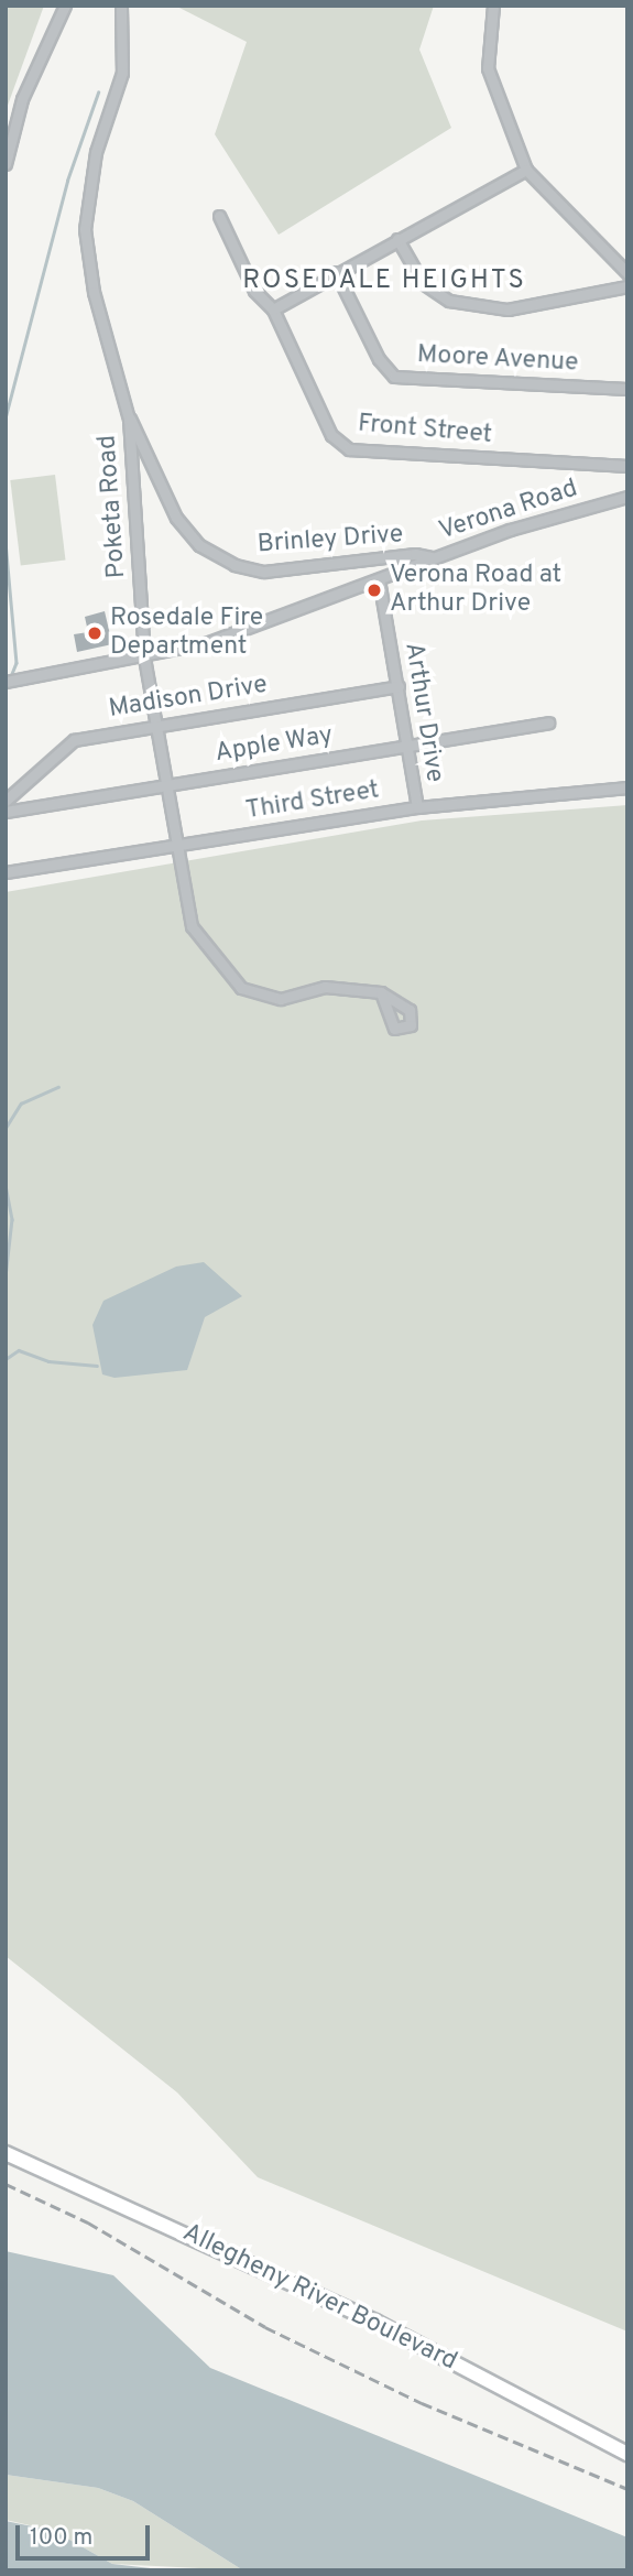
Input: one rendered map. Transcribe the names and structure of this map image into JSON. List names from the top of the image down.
{
  "streets": {
    "main road": ["Allegheny River Boulevard"],
    "street": [
      "Moore Avenue",
      "Front Street",
      "Poketa Road",
      "Verona Road",
      "Brinley Drive",
      "Madison Drive",
      "Arthur Drive",
      "Apple Way",
      "Third Street"
    ]
  },
  "crossings": [
    ["Poketa Road", "Verona Road"],
    ["Poketa Road", "Brinley Drive"],
    ["Poketa Road", "Madison Drive"],
    ["Poketa Road", "Apple Way"],
    ["Poketa Road", "Third Street"],
    ["Verona Road", "Brinley Drive"],
    ["Verona Road", "Arthur Drive"],
    ["Madison Drive", "Arthur Drive"],
    ["Arthur Drive", "Apple Way"],
    ["Arthur Drive", "Third Street"]
  ],
  "districts": ["ROSEDALE HEIGHTS"],
  "places": ["Verona Road at Arthur Drive", "Rosedale Fire Department"],
  "scale_bar": "100 m"
}
